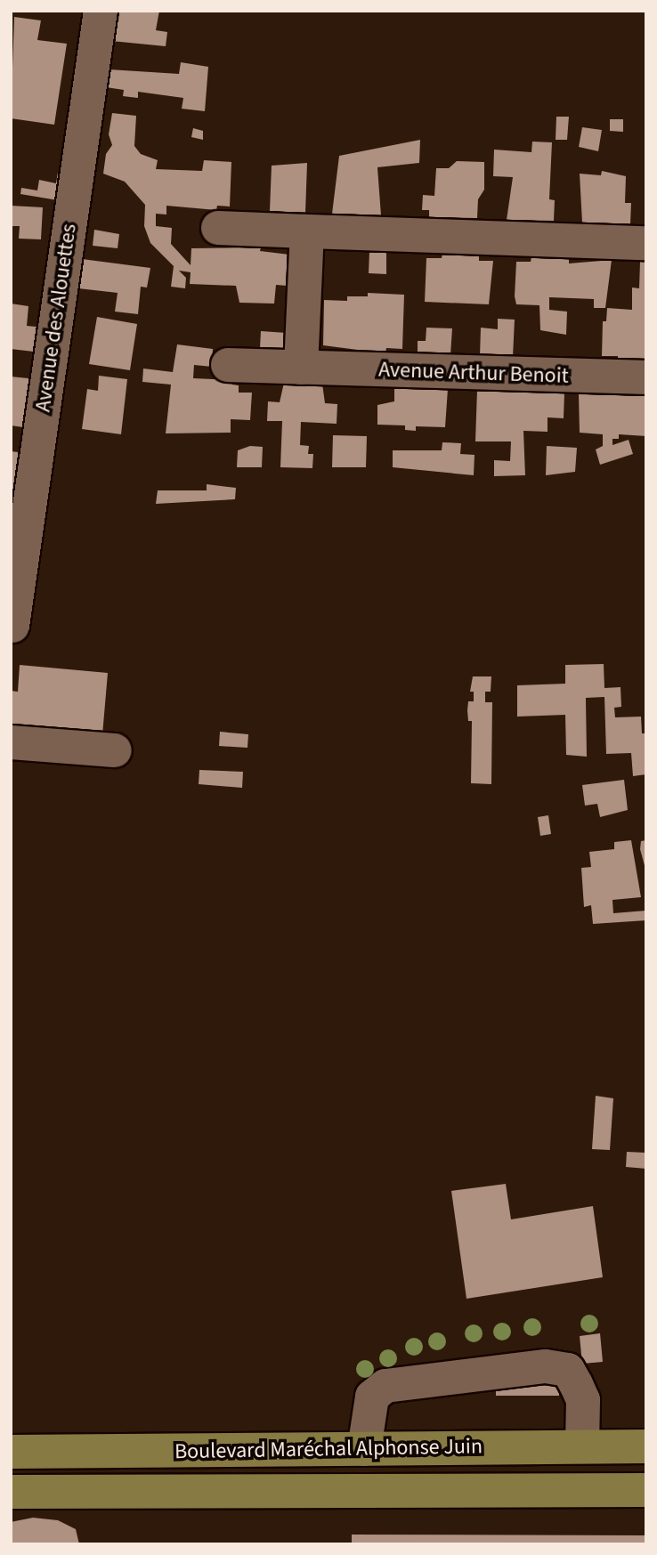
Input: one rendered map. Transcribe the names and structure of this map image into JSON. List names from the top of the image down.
{
  "streets": {
    "main road": ["Boulevard Maréchal Alphonse Juin"],
    "street": ["Avenue des Alouettes", "Avenue Arthur Benoit"]
  }
}
